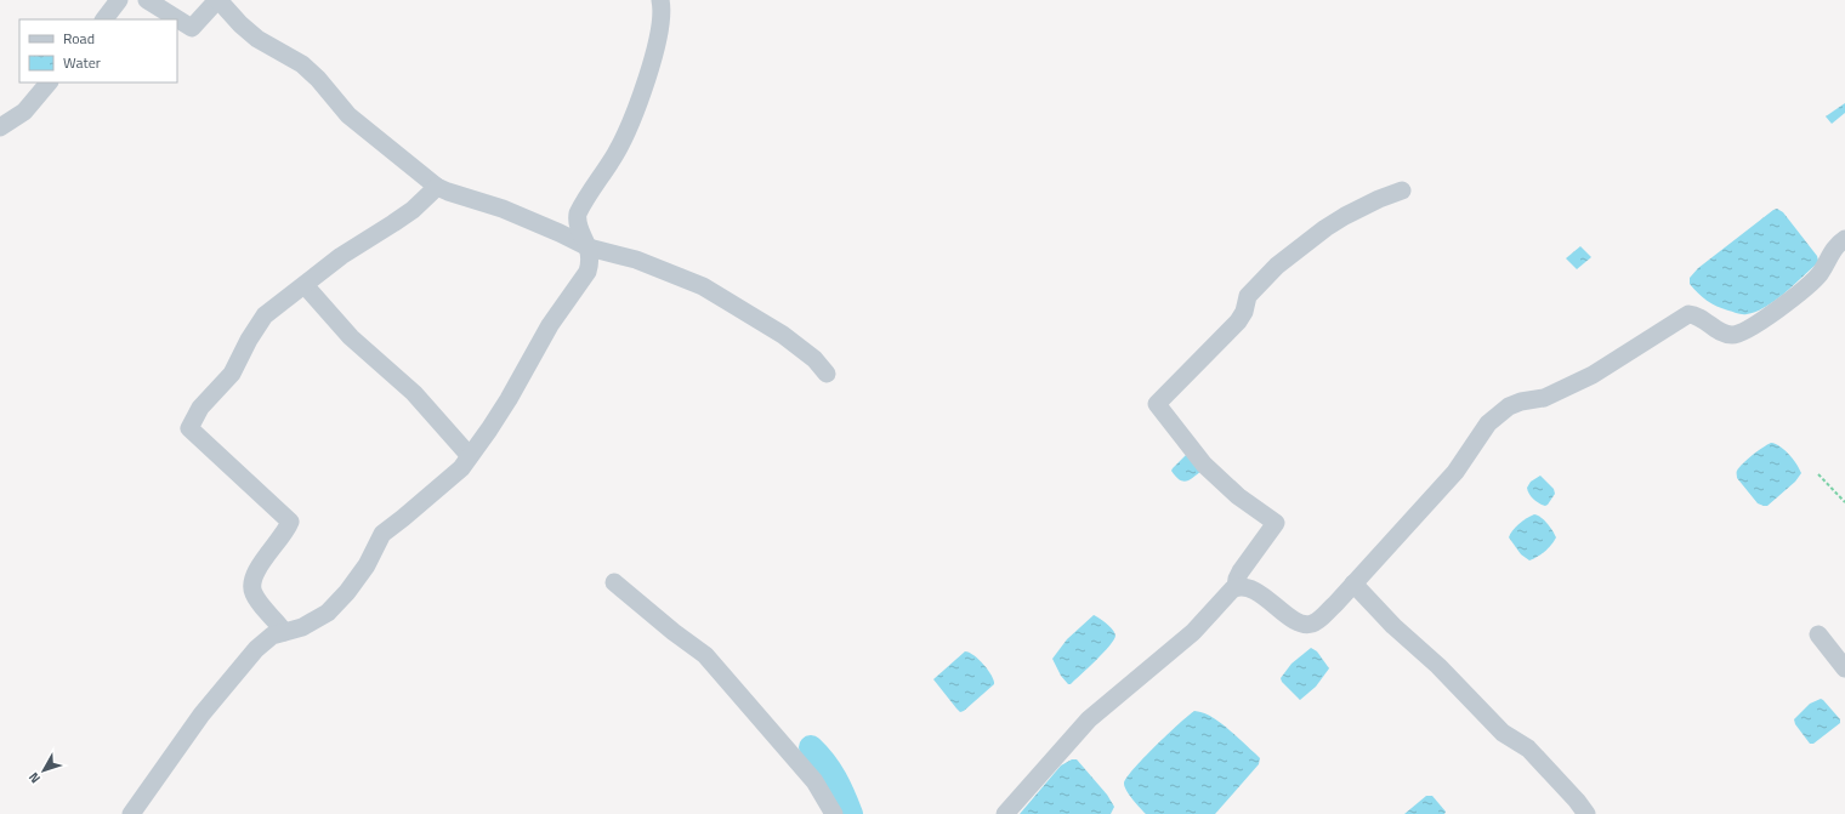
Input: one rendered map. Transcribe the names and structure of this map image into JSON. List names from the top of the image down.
{
  "legend": ["Road", "Water"],
  "north": "bottom left"
}
